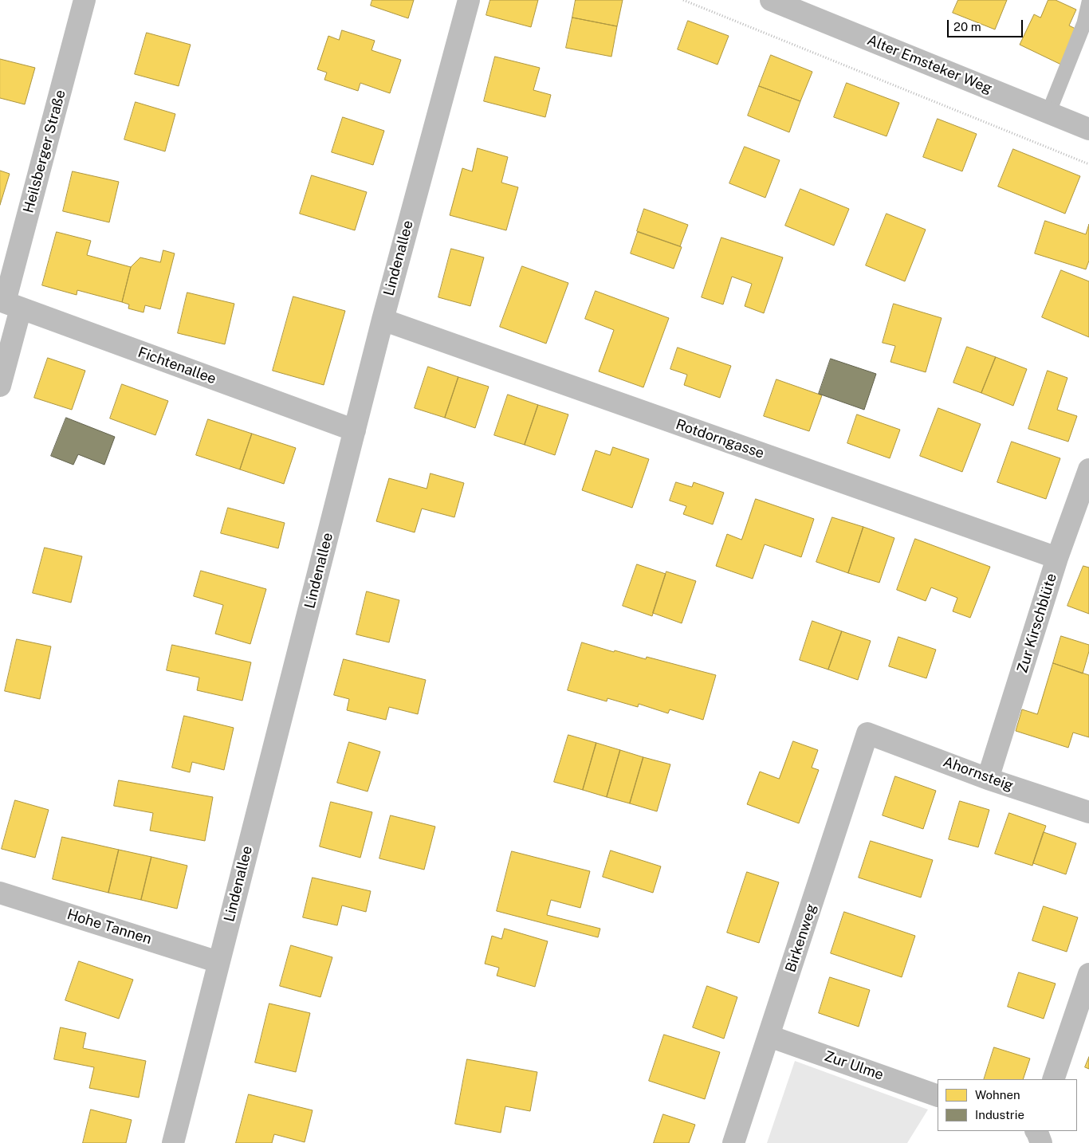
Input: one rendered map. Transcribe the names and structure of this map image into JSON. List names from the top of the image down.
{
  "streets": {
    "street": [
      "Alter Emsteker Weg",
      "Heilsberger Straße",
      "Lindenallee",
      "Fichtenallee",
      "Rotdorngasse",
      "Zur Kirschblüte",
      "Ahornsteig",
      "Hohe Tannen",
      "Birkenweg",
      "Zur Ulme"
    ]
  },
  "crossings": [
    ["Heilsberger Straße", "Fichtenallee"],
    ["Lindenallee", "Fichtenallee"],
    ["Lindenallee", "Rotdorngasse"],
    ["Lindenallee", "Hohe Tannen"],
    ["Rotdorngasse", "Zur Kirschblüte"],
    ["Zur Kirschblüte", "Ahornsteig"],
    ["Ahornsteig", "Birkenweg"],
    ["Birkenweg", "Zur Ulme"]
  ],
  "legend": ["Wohnen", "Industrie"],
  "scale_bar": "20 m"
}
